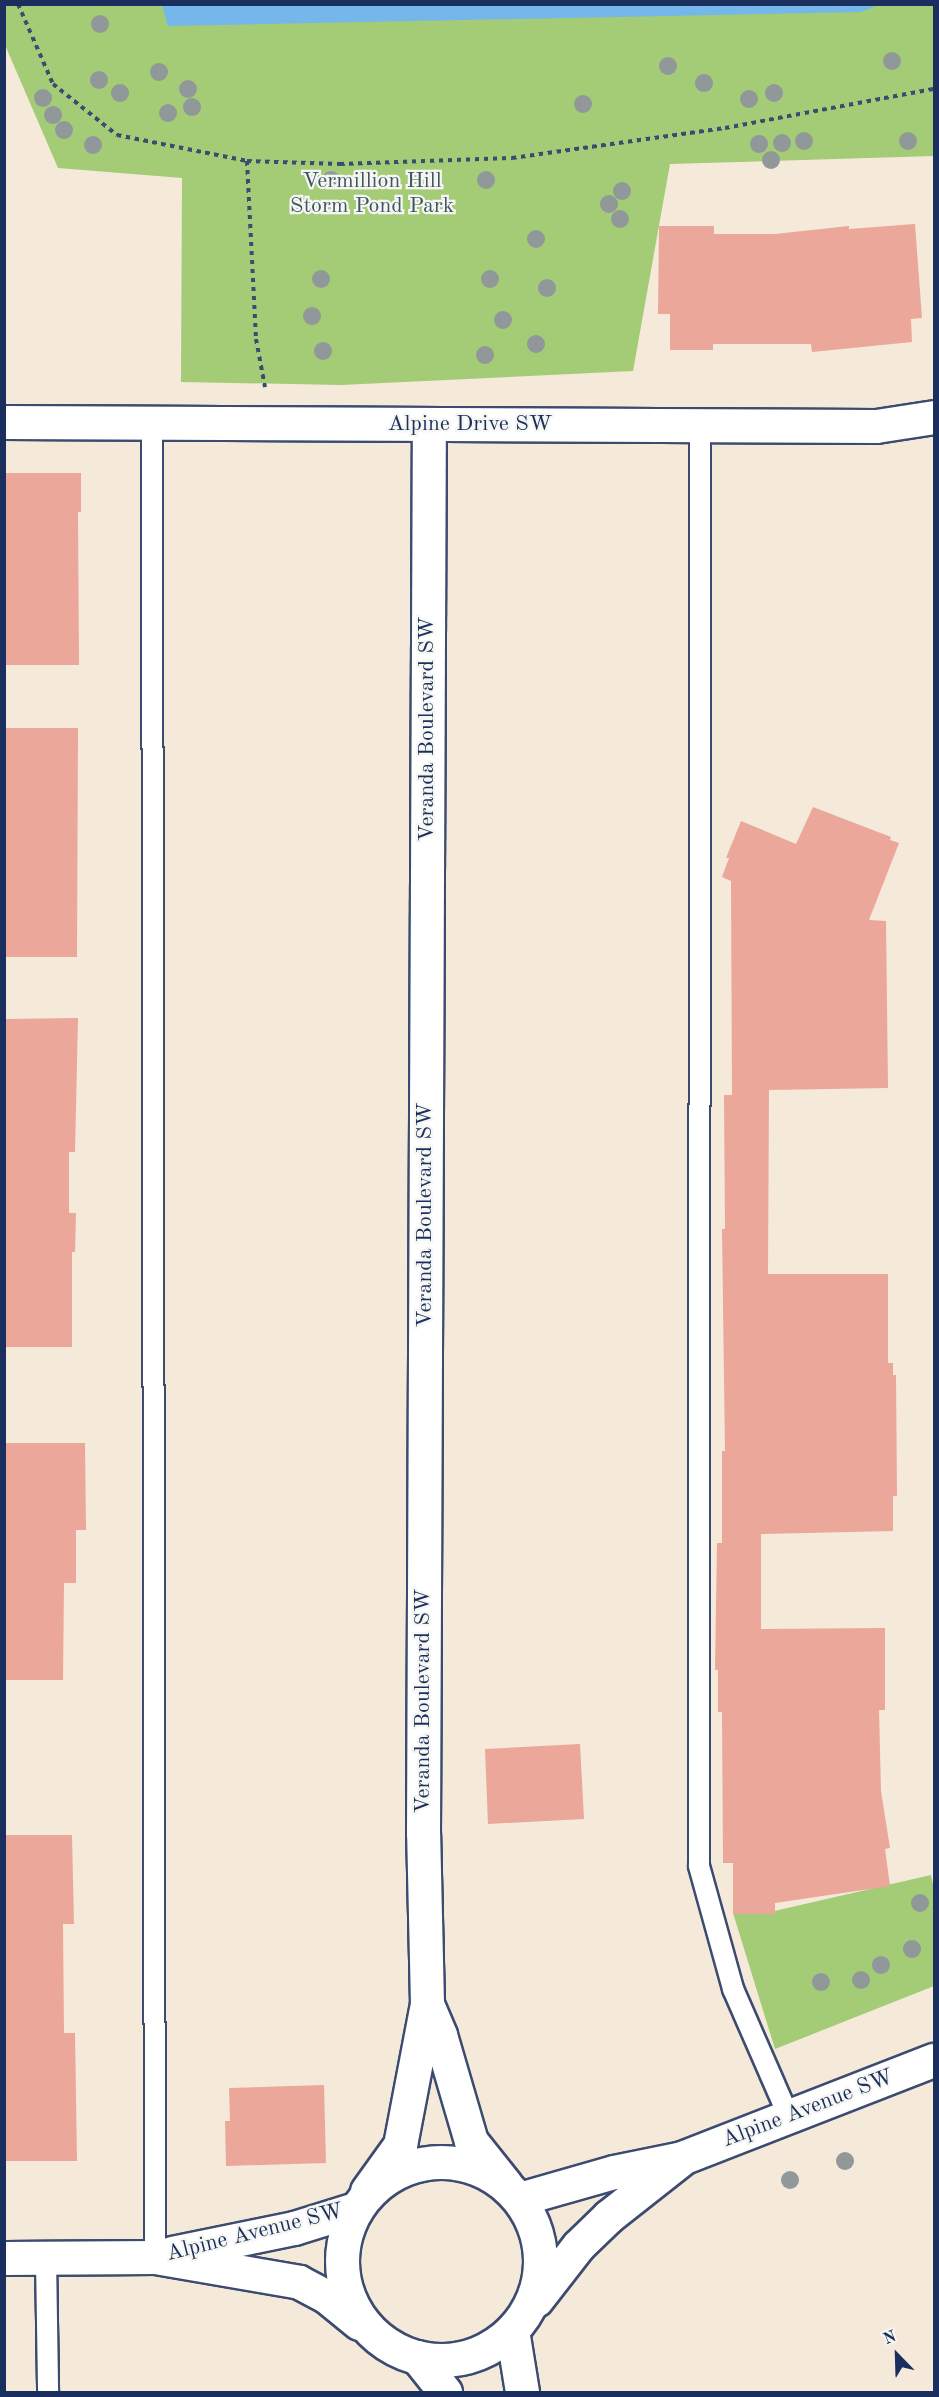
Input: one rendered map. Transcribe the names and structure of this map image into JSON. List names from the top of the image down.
{
  "streets": {
    "street": ["Alpine Drive SW", "Veranda Boulevard SW", "Alpine Avenue SW"]
  },
  "crossings": [
    ["Alpine Drive SW", "Veranda Boulevard SW"],
    ["Veranda Boulevard SW", "Alpine Avenue SW"]
  ],
  "parks": ["Vermillion Hill Storm Pond Park"],
  "north": "top left"
}
